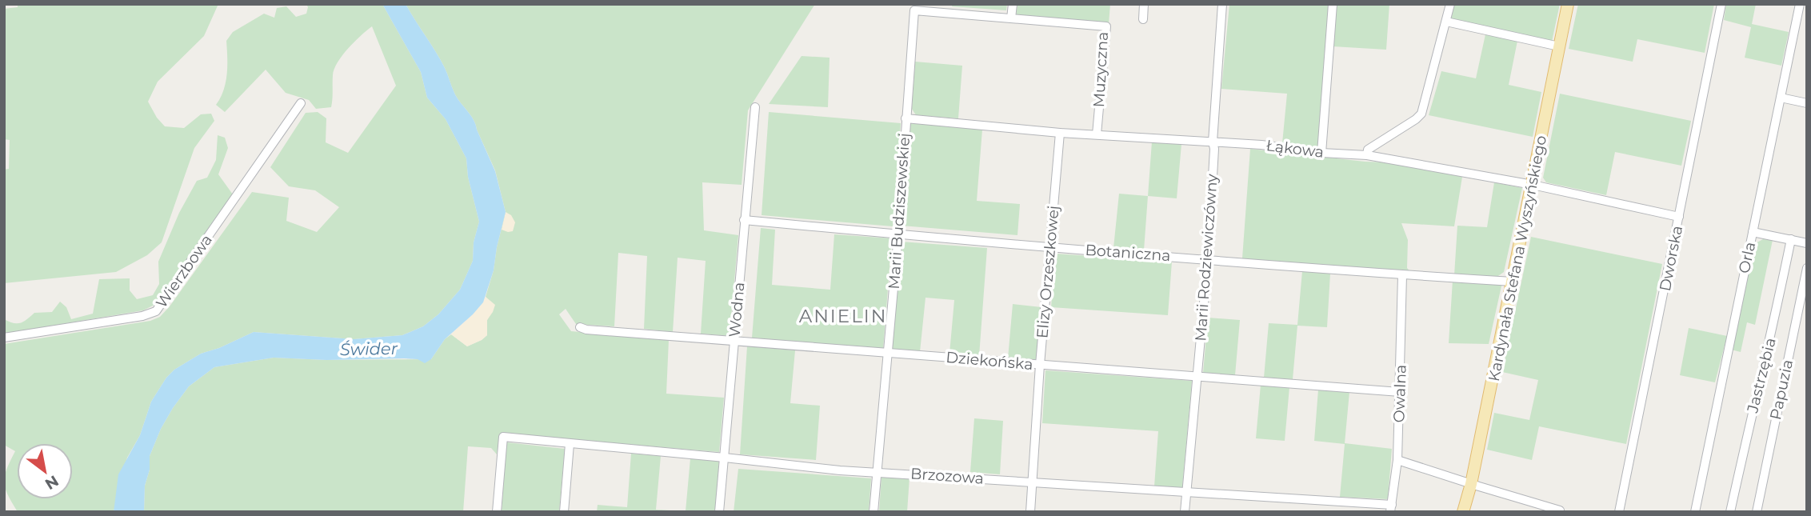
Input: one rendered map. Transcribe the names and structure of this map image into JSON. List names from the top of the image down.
{
  "streets": {
    "main road": ["Kardynała Stefana Wyszyńskiego"],
    "street": [
      "Muzyczna",
      "Łąkowa",
      "Marii Budziszewskiej",
      "Botaniczna",
      "Marii Rodziewiczówny",
      "Orla",
      "Dworska",
      "Wierzbowa",
      "Elizy Orzeszkowej",
      "Wodna",
      "Dziekońska",
      "Jastrzębia",
      "Papuzia",
      "Owalna",
      "Brzozowa"
    ]
  },
  "crossings": [
    ["Muzyczna", "Łąkowa"],
    ["Muzyczna", "Marii Budziszewskiej"],
    ["Łąkowa", "Marii Budziszewskiej"],
    ["Łąkowa", "Marii Rodziewiczówny"],
    ["Łąkowa", "Kardynała Stefana Wyszyńskiego"],
    ["Łąkowa", "Dworska"],
    ["Łąkowa", "Elizy Orzeszkowej"],
    ["Marii Budziszewskiej", "Botaniczna"],
    ["Marii Budziszewskiej", "Dziekońska"],
    ["Marii Budziszewskiej", "Brzozowa"],
    ["Botaniczna", "Marii Rodziewiczówny"],
    ["Botaniczna", "Kardynała Stefana Wyszyńskiego"],
    ["Botaniczna", "Elizy Orzeszkowej"],
    ["Botaniczna", "Wodna"],
    ["Botaniczna", "Owalna"],
    ["Marii Rodziewiczówny", "Dziekońska"],
    ["Marii Rodziewiczówny", "Brzozowa"],
    ["Elizy Orzeszkowej", "Dziekońska"],
    ["Elizy Orzeszkowej", "Brzozowa"],
    ["Wodna", "Dziekońska"],
    ["Wodna", "Brzozowa"],
    ["Dziekońska", "Owalna"],
    ["Owalna", "Brzozowa"]
  ],
  "districts": ["ANIELIN"],
  "water": ["Świder"],
  "north": "bottom right"
}
